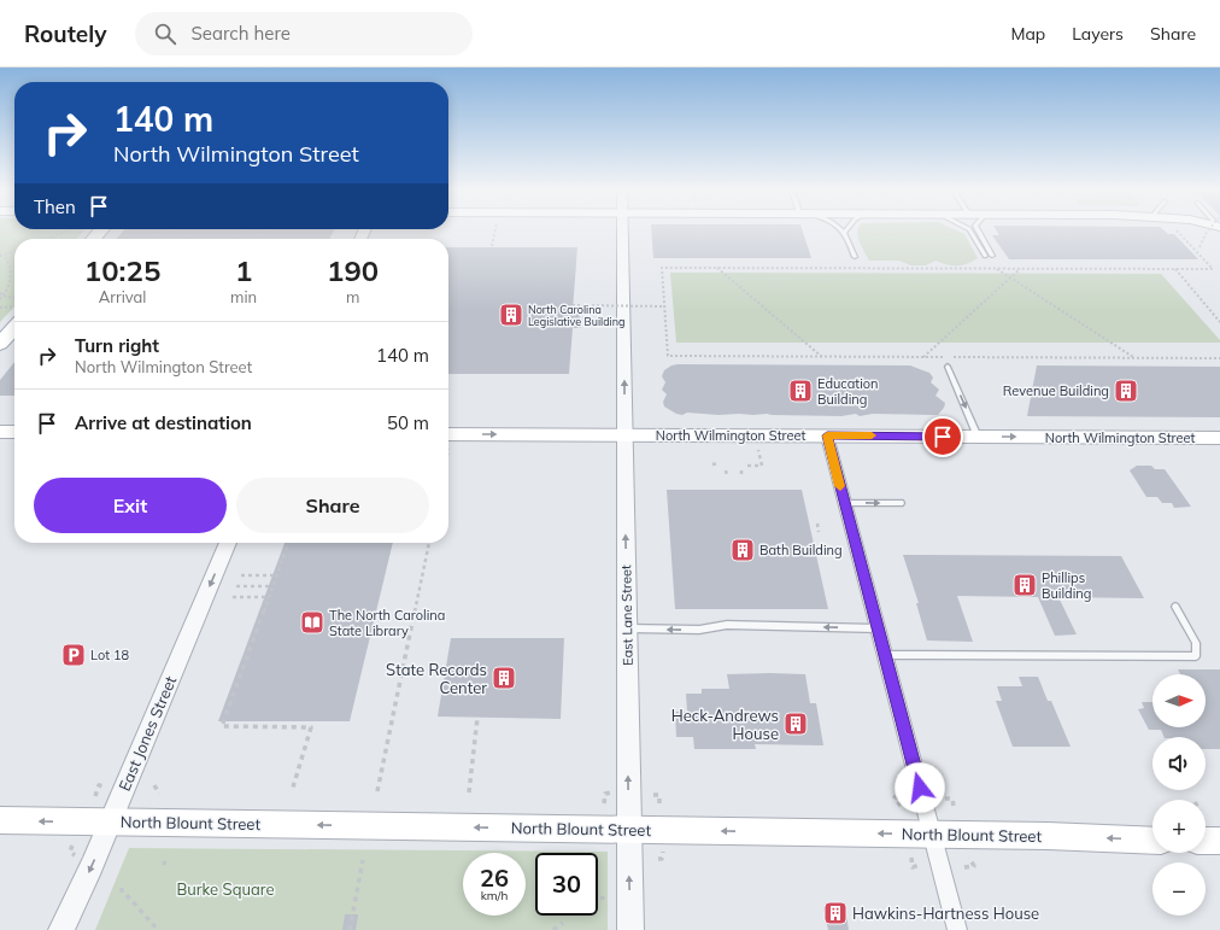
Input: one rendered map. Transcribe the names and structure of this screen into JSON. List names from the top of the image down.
{
  "streets": {
    "main road": ["North Wilmington Street", "North Blount Street"],
    "street": ["East Lane Street", "East Jones Street"]
  },
  "crossings": [
    ["North Wilmington Street", "East Lane Street"],
    ["East Lane Street", "North Blount Street"],
    ["East Jones Street", "North Blount Street"]
  ],
  "one_way": [
    "North Wilmington Street",
    "East Lane Street",
    "East Jones Street",
    "North Blount Street"
  ],
  "parks": ["Burke Square"],
  "places": {
    "building": [
      "North Carolina Legislative Building",
      "Education Building",
      "Revenue Building",
      "Bath Building",
      "Phillips Building",
      "State Records Center",
      "Heck-Andrews House",
      "Hawkins-Hartness House"
    ],
    "library": ["The North Carolina State Library"],
    "parking": ["Lot 18"]
  },
  "north": "right",
  "page": {
    "header": "Routely",
    "search": "Search here",
    "nav": ["Map", "Layers", "Share"],
    "turn": ["140 m", "North Wilmington Street"],
    "then": "Then",
    "eta": [
      "10:25",
      "Arrival",
      "1",
      "min",
      "190",
      "m"
    ],
    "list": [
      {
        "name": "Turn right",
        "note": "North Wilmington Street",
        "value": "140 m"
      },
      {
        "name": "Arrive at destination",
        "value": "50 m"
      }
    ],
    "buttons": ["Exit", "Share"],
    "map_buttons": ["+", "−"],
    "speed": "26 km/h",
    "limit": "30"
  }
}
